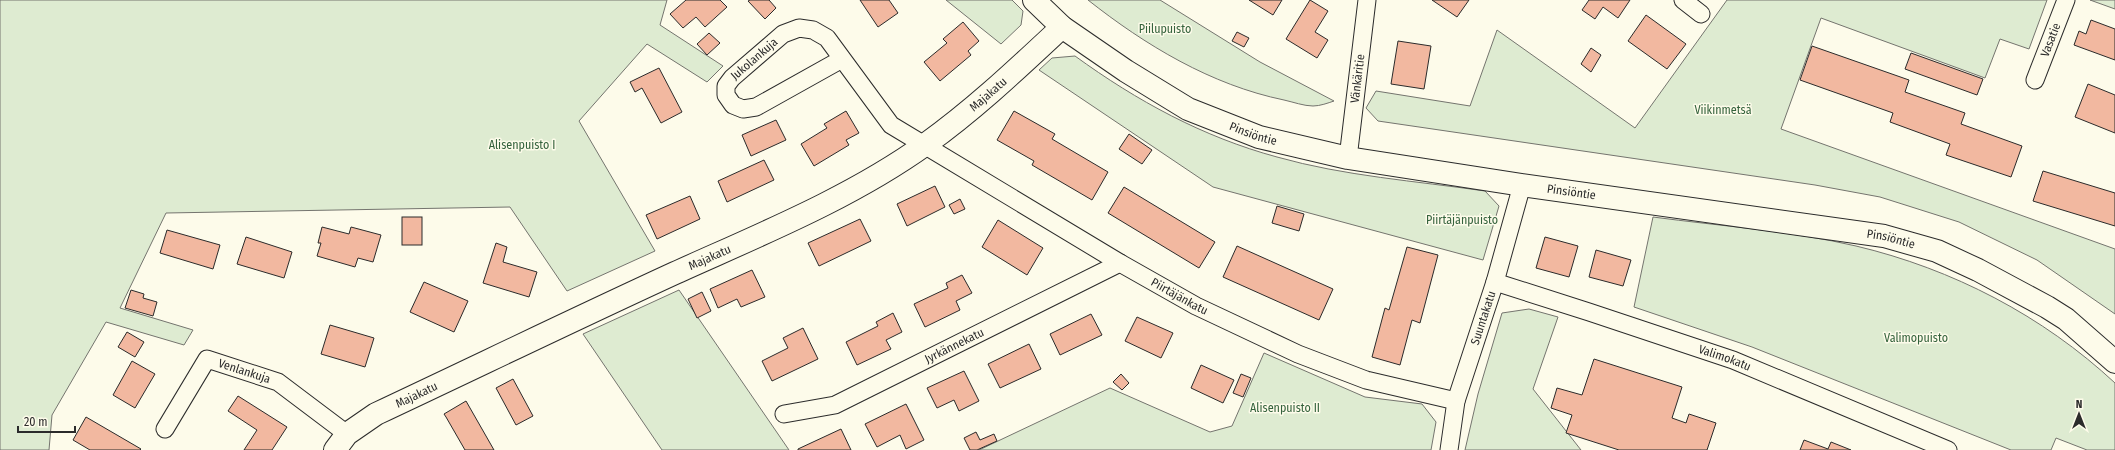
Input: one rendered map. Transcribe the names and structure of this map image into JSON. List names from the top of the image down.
{
  "streets": {
    "street": [
      "Vasatie",
      "Jukolankuja",
      "Vänkäritie",
      "Majakatu",
      "Pinsiöntie",
      "Piirtäjänkatu",
      "Suuntakatu",
      "Jyrkännekatu",
      "Valimokatu",
      "Venlankuja"
    ]
  },
  "crossings": [
    ["Jukolankuja", "Majakatu"],
    ["Jukolankuja", "Piirtäjänkatu"],
    ["Vänkäritie", "Pinsiöntie"],
    ["Majakatu", "Pinsiöntie"],
    ["Majakatu", "Piirtäjänkatu"],
    ["Majakatu", "Venlankuja"],
    ["Pinsiöntie", "Suuntakatu"],
    ["Piirtäjänkatu", "Suuntakatu"],
    ["Piirtäjänkatu", "Jyrkännekatu"],
    ["Suuntakatu", "Valimokatu"]
  ],
  "parks": [
    "Piilupuisto",
    "Viikinmetsä",
    "Alisenpuisto I",
    "Piirtäjänpuisto",
    "Valimopuisto",
    "Alisenpuisto II"
  ],
  "scale_bar": "20 m",
  "north": "top"
}
